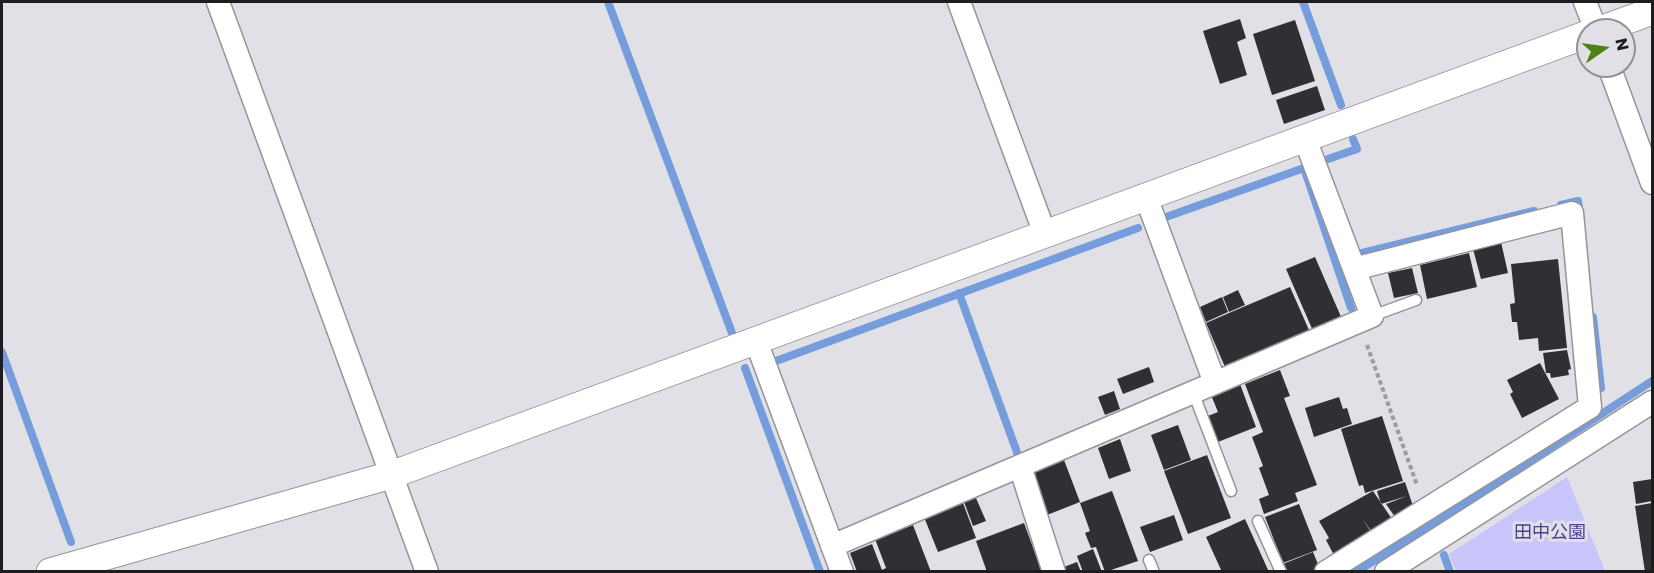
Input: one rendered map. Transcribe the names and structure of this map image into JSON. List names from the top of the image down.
{
  "parks": ["田中公園"],
  "north": "right"
}
